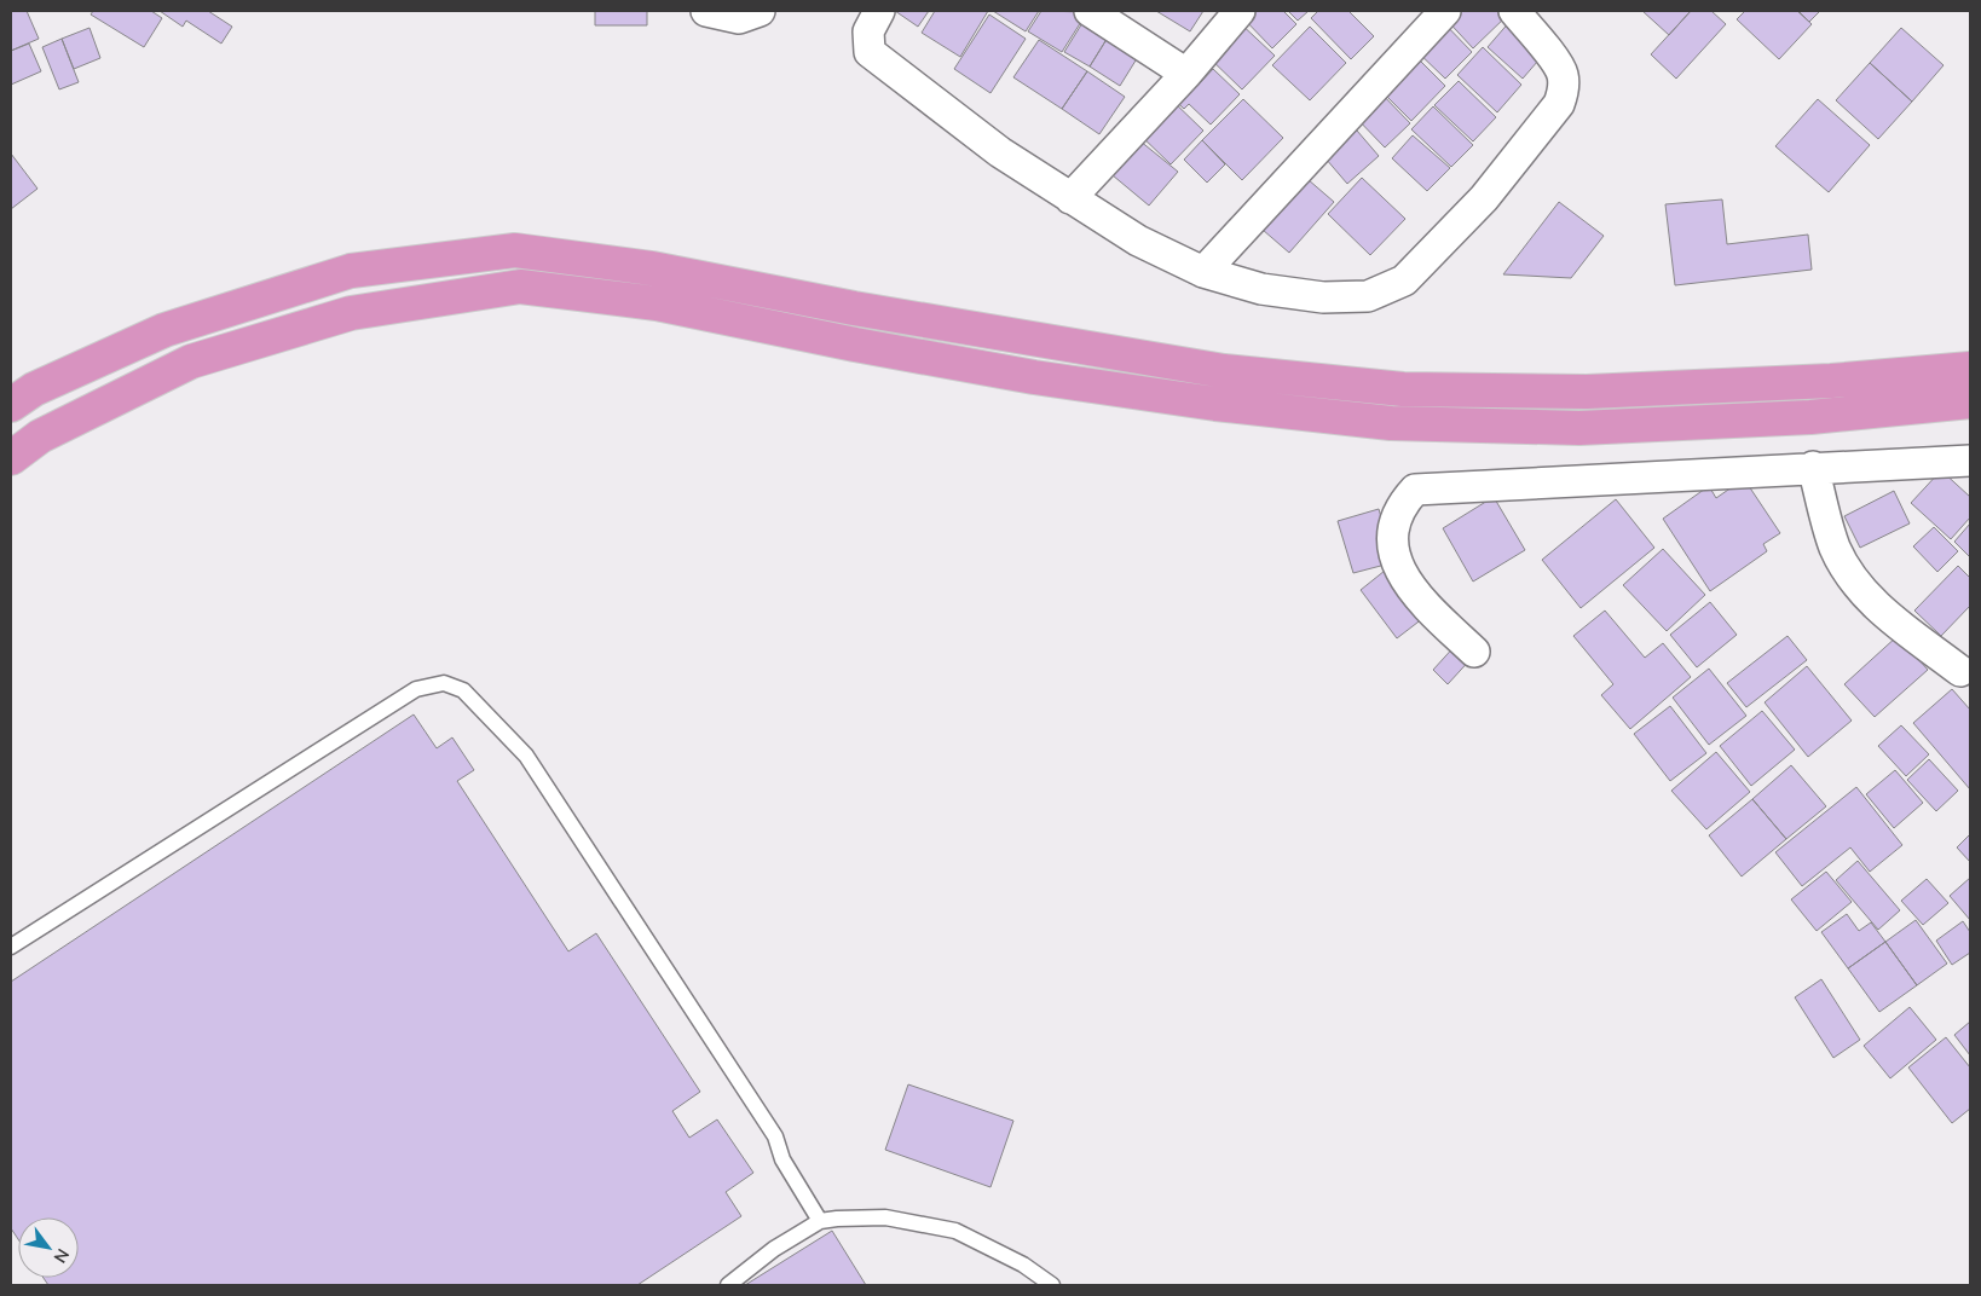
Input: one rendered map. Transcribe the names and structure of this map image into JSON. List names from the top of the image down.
{
  "north": "bottom right"
}
